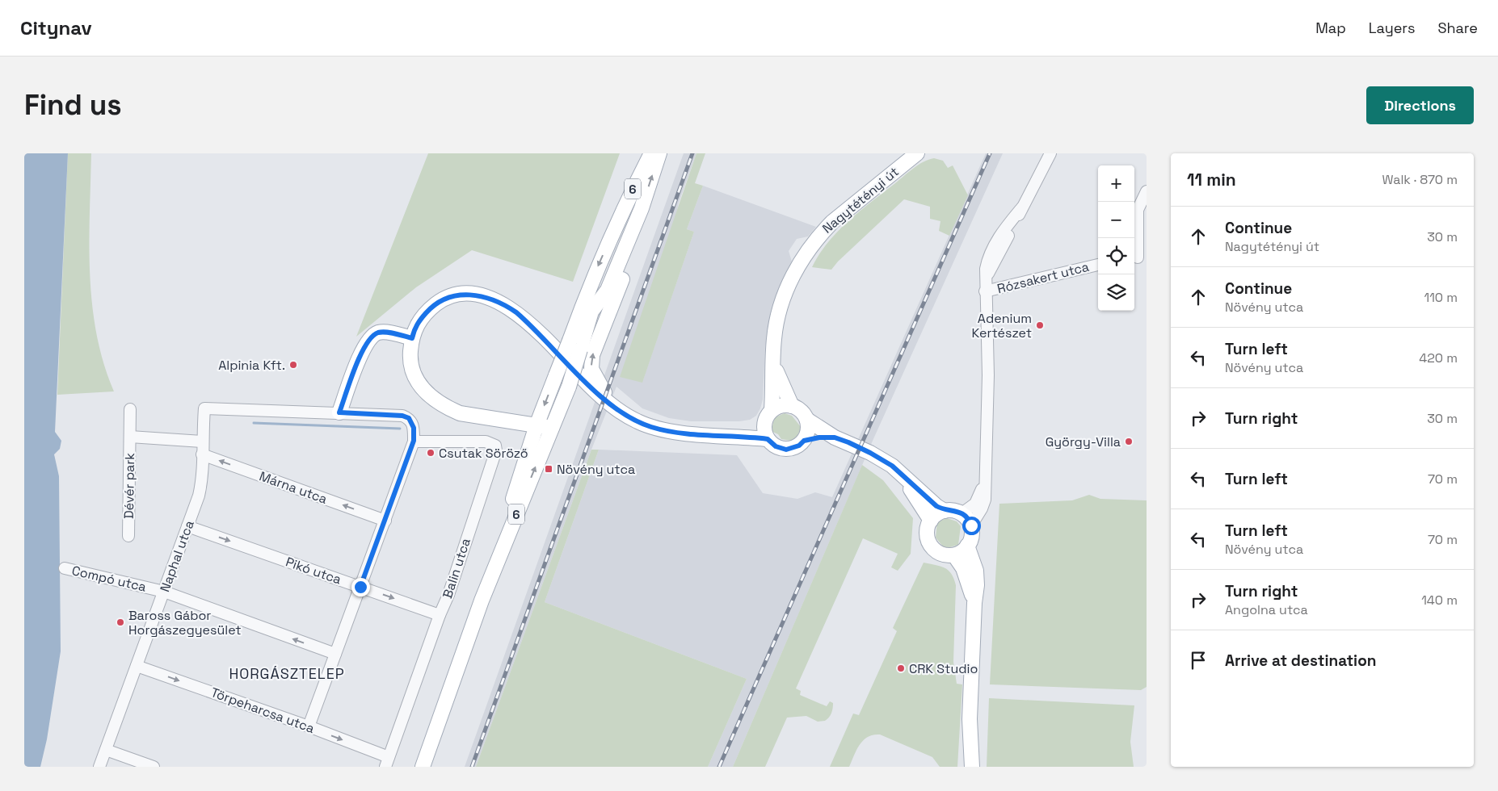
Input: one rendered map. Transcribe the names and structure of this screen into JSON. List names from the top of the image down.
{
  "streets": {
    "main road": ["6", "Nagytétényi út"],
    "street": [
      "Rózsakert utca",
      "Dévér park",
      "Márna utca",
      "Naphal utca",
      "Balin utca",
      "Pikó utca",
      "Compó utca",
      "Törpeharcsa utca"
    ]
  },
  "crossings": [
    ["Dévér park", "Naphal utca"],
    ["Márna utca", "Naphal utca"],
    ["Naphal utca", "Pikó utca"],
    ["Naphal utca", "Compó utca"],
    ["Naphal utca", "Törpeharcsa utca"],
    ["Balin utca", "Pikó utca"],
    ["Balin utca", "Törpeharcsa utca"]
  ],
  "one_way": [
    "Márna utca",
    "Pikó utca",
    "Compó utca",
    "Törpeharcsa utca"
  ],
  "districts": ["HORGÁSZTELEP"],
  "places": {
    "other": [
      "Adenium Kertészet",
      "Alpinia Kft.",
      "György-Villa",
      "Csutak Söröző",
      "Baross Gábor Horgászegyesület",
      "CRK Studio"
    ],
    "transit": ["Növény utca"]
  },
  "page": {
    "header": "Citynav",
    "nav": ["Map", "Layers", "Share"],
    "buttons": "Directions",
    "title": "Find us",
    "heading": ["11 min", "Walk · 870 m"],
    "map_buttons": ["+", "−"],
    "list": [
      ["Continue", "Nagytétényi út", "30 m"],
      ["Continue", "Növény utca", "110 m"],
      ["Turn left", "Növény utca", "420 m"],
      ["Turn right", "30 m"],
      ["Turn left", "70 m"],
      ["Turn left", "Növény utca", "70 m"],
      ["Turn right", "Angolna utca", "140 m"],
      "Arrive at destination"
    ]
  }
}
